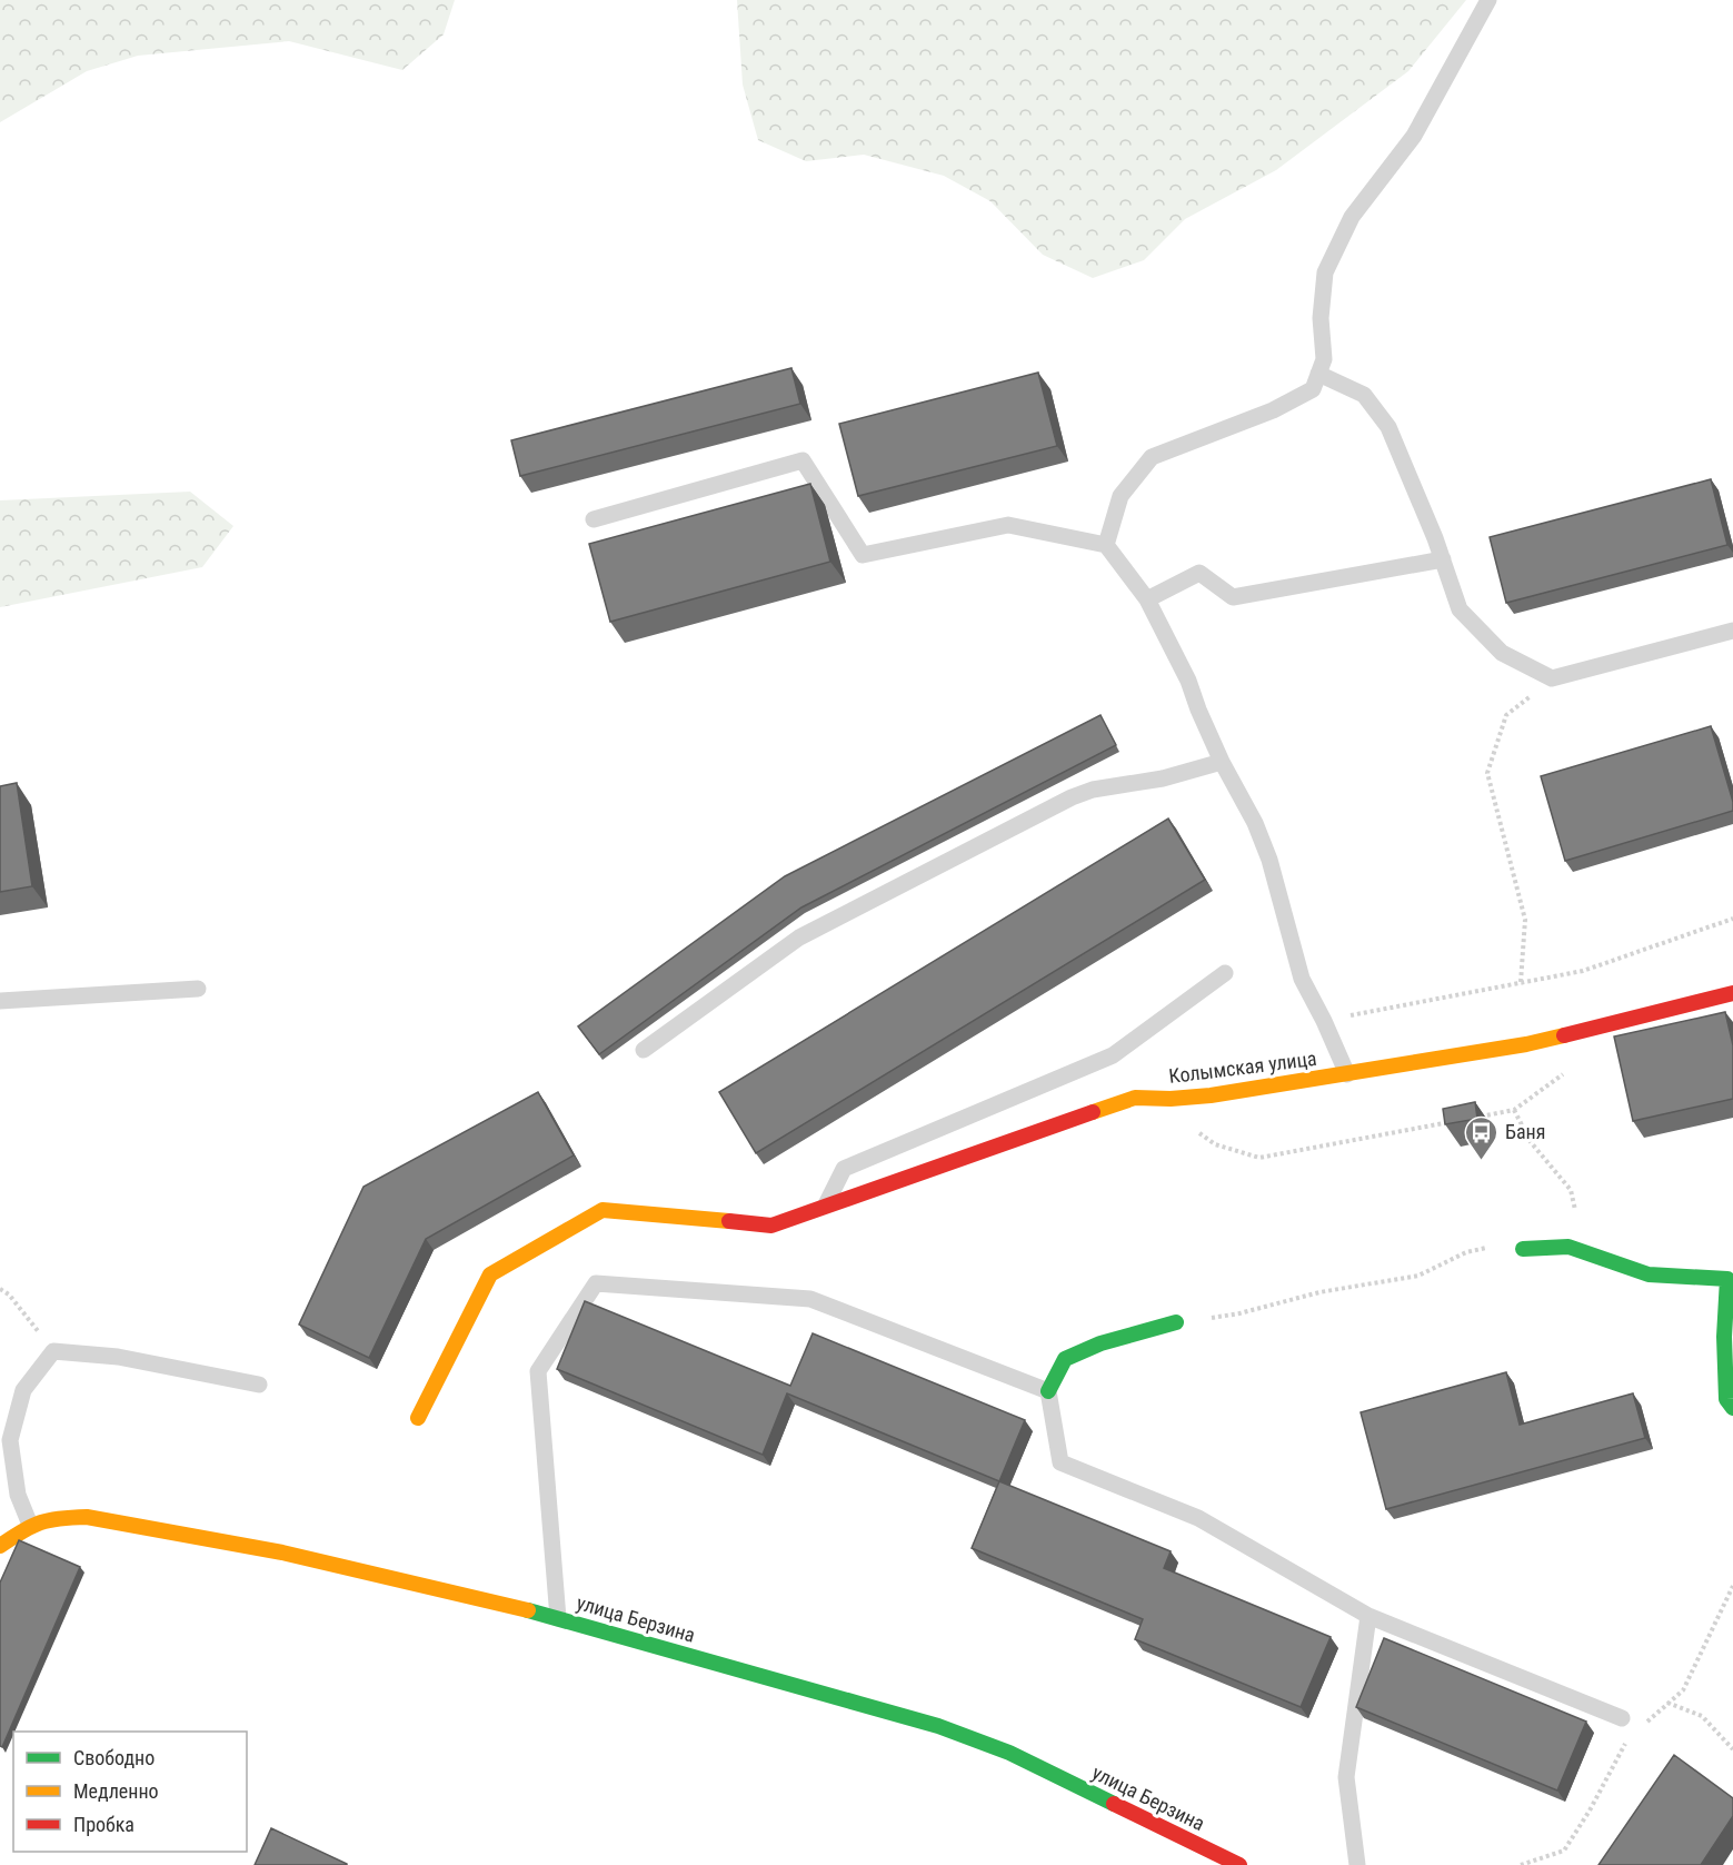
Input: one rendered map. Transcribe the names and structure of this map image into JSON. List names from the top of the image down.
{
  "streets": {
    "street": ["Колымская улица", "улица Берзина"]
  },
  "places": {
    "bus stop": ["Баня"]
  },
  "legend": ["Свободно", "Медленно", "Пробка"]
}
